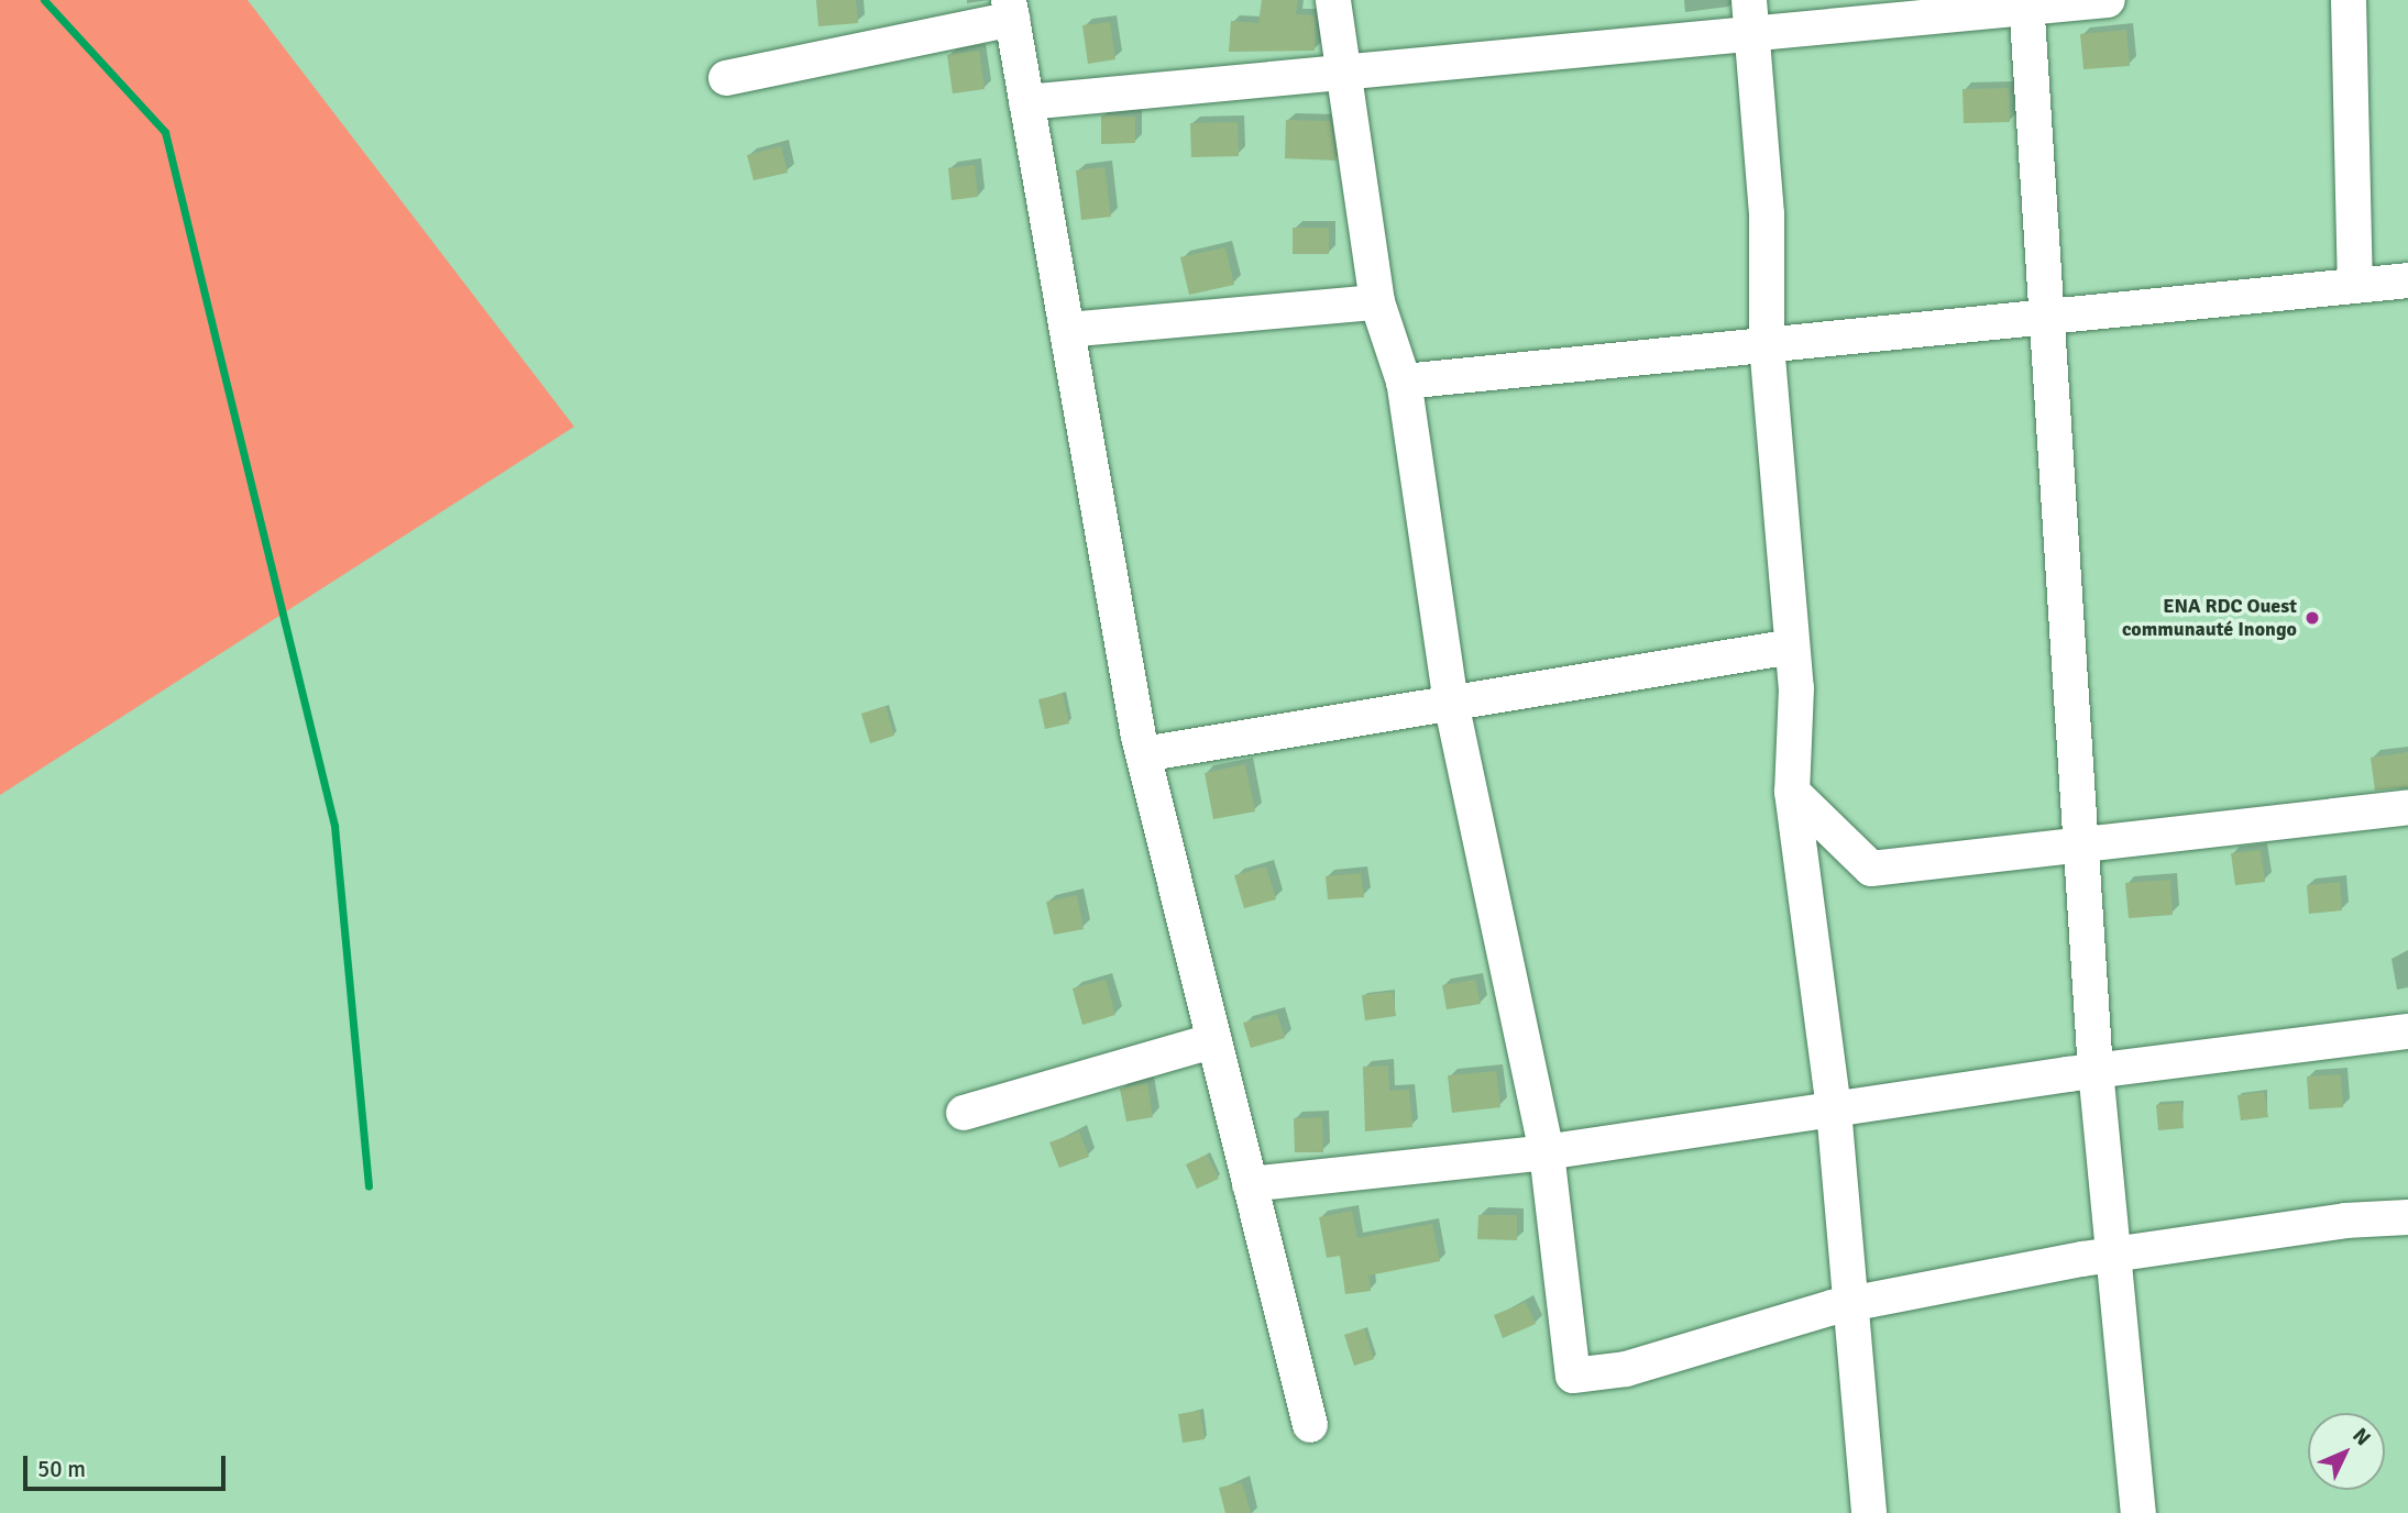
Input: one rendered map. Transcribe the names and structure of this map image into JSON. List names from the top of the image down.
{
  "places": ["ENA RDC Ouest communauté Inongo"],
  "scale_bar": "50 m",
  "north": "top right"
}
